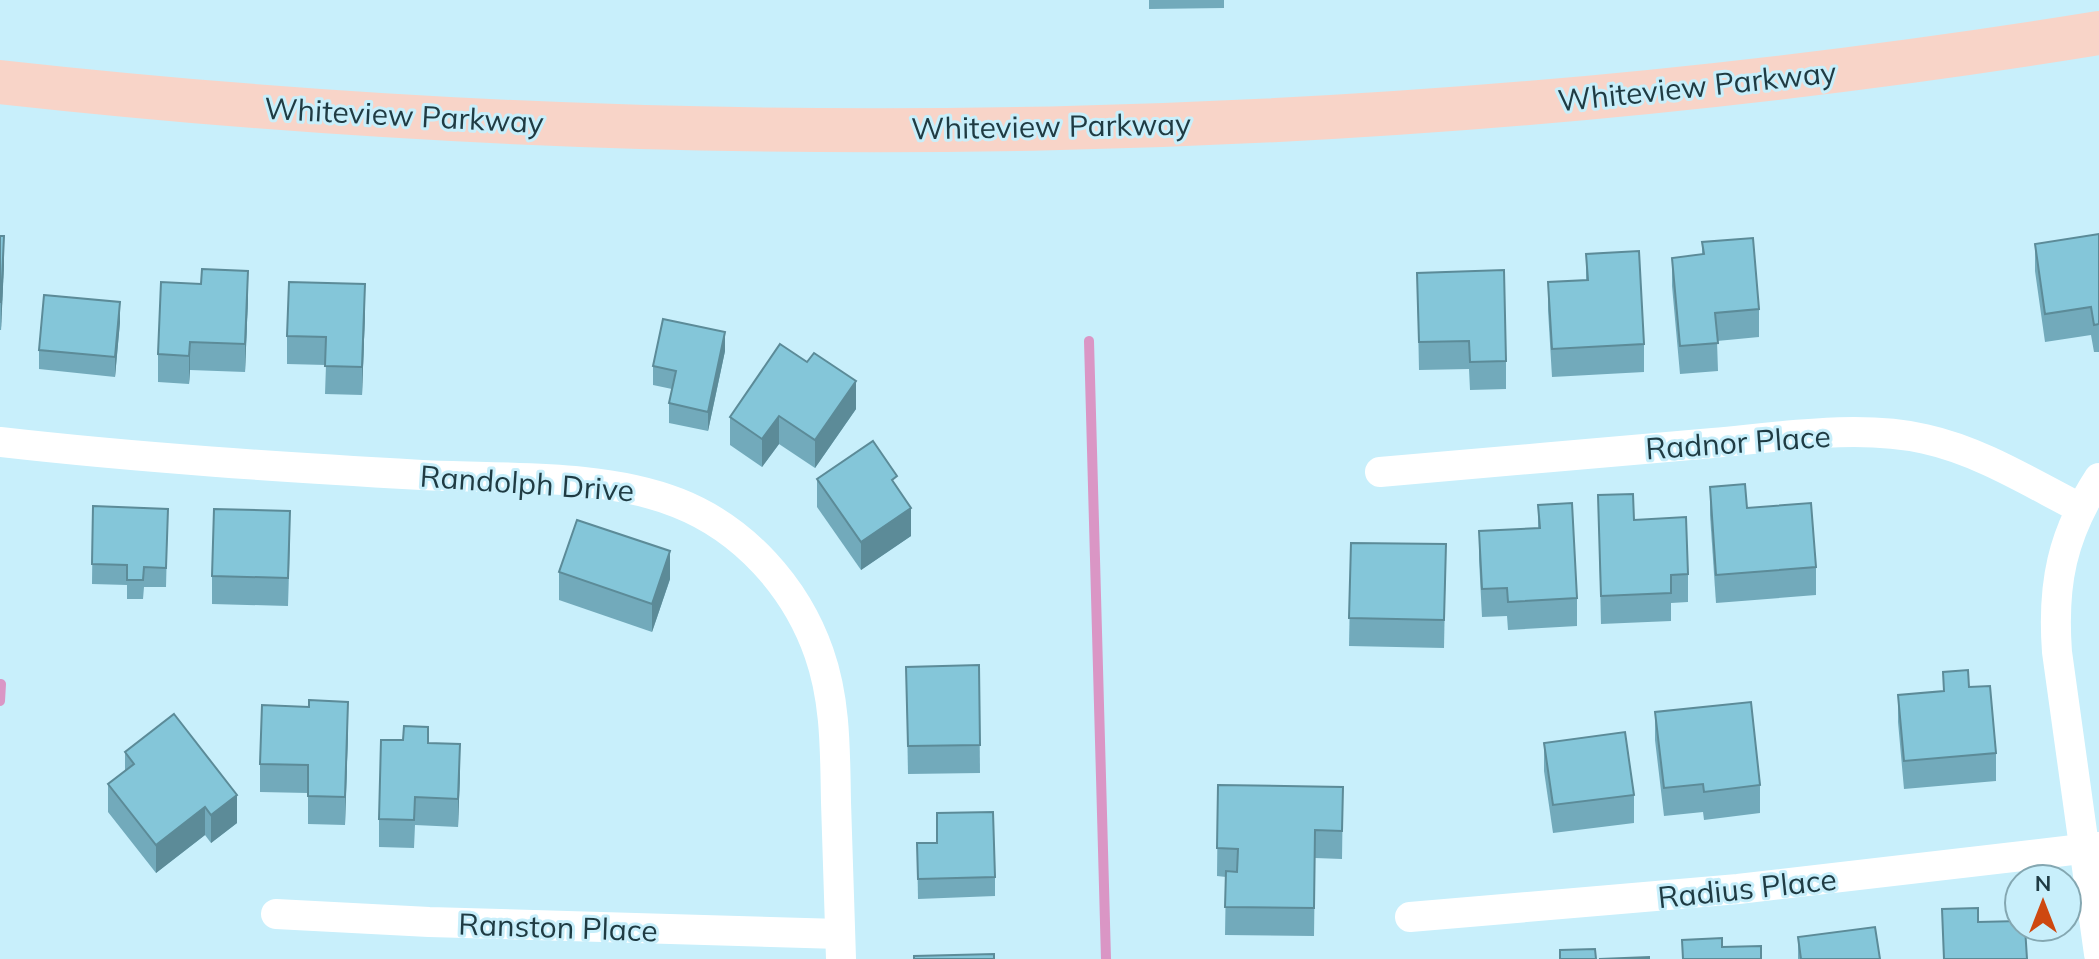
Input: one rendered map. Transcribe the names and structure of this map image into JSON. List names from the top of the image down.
{
  "streets": {
    "street": [
      "Whiteview Parkway",
      "Radnor Place",
      "Randolph Drive",
      "Radius Place",
      "Ranston Place"
    ]
  },
  "crossings": [
    ["Randolph Drive", "Ranston Place"]
  ],
  "north": "top"
}
